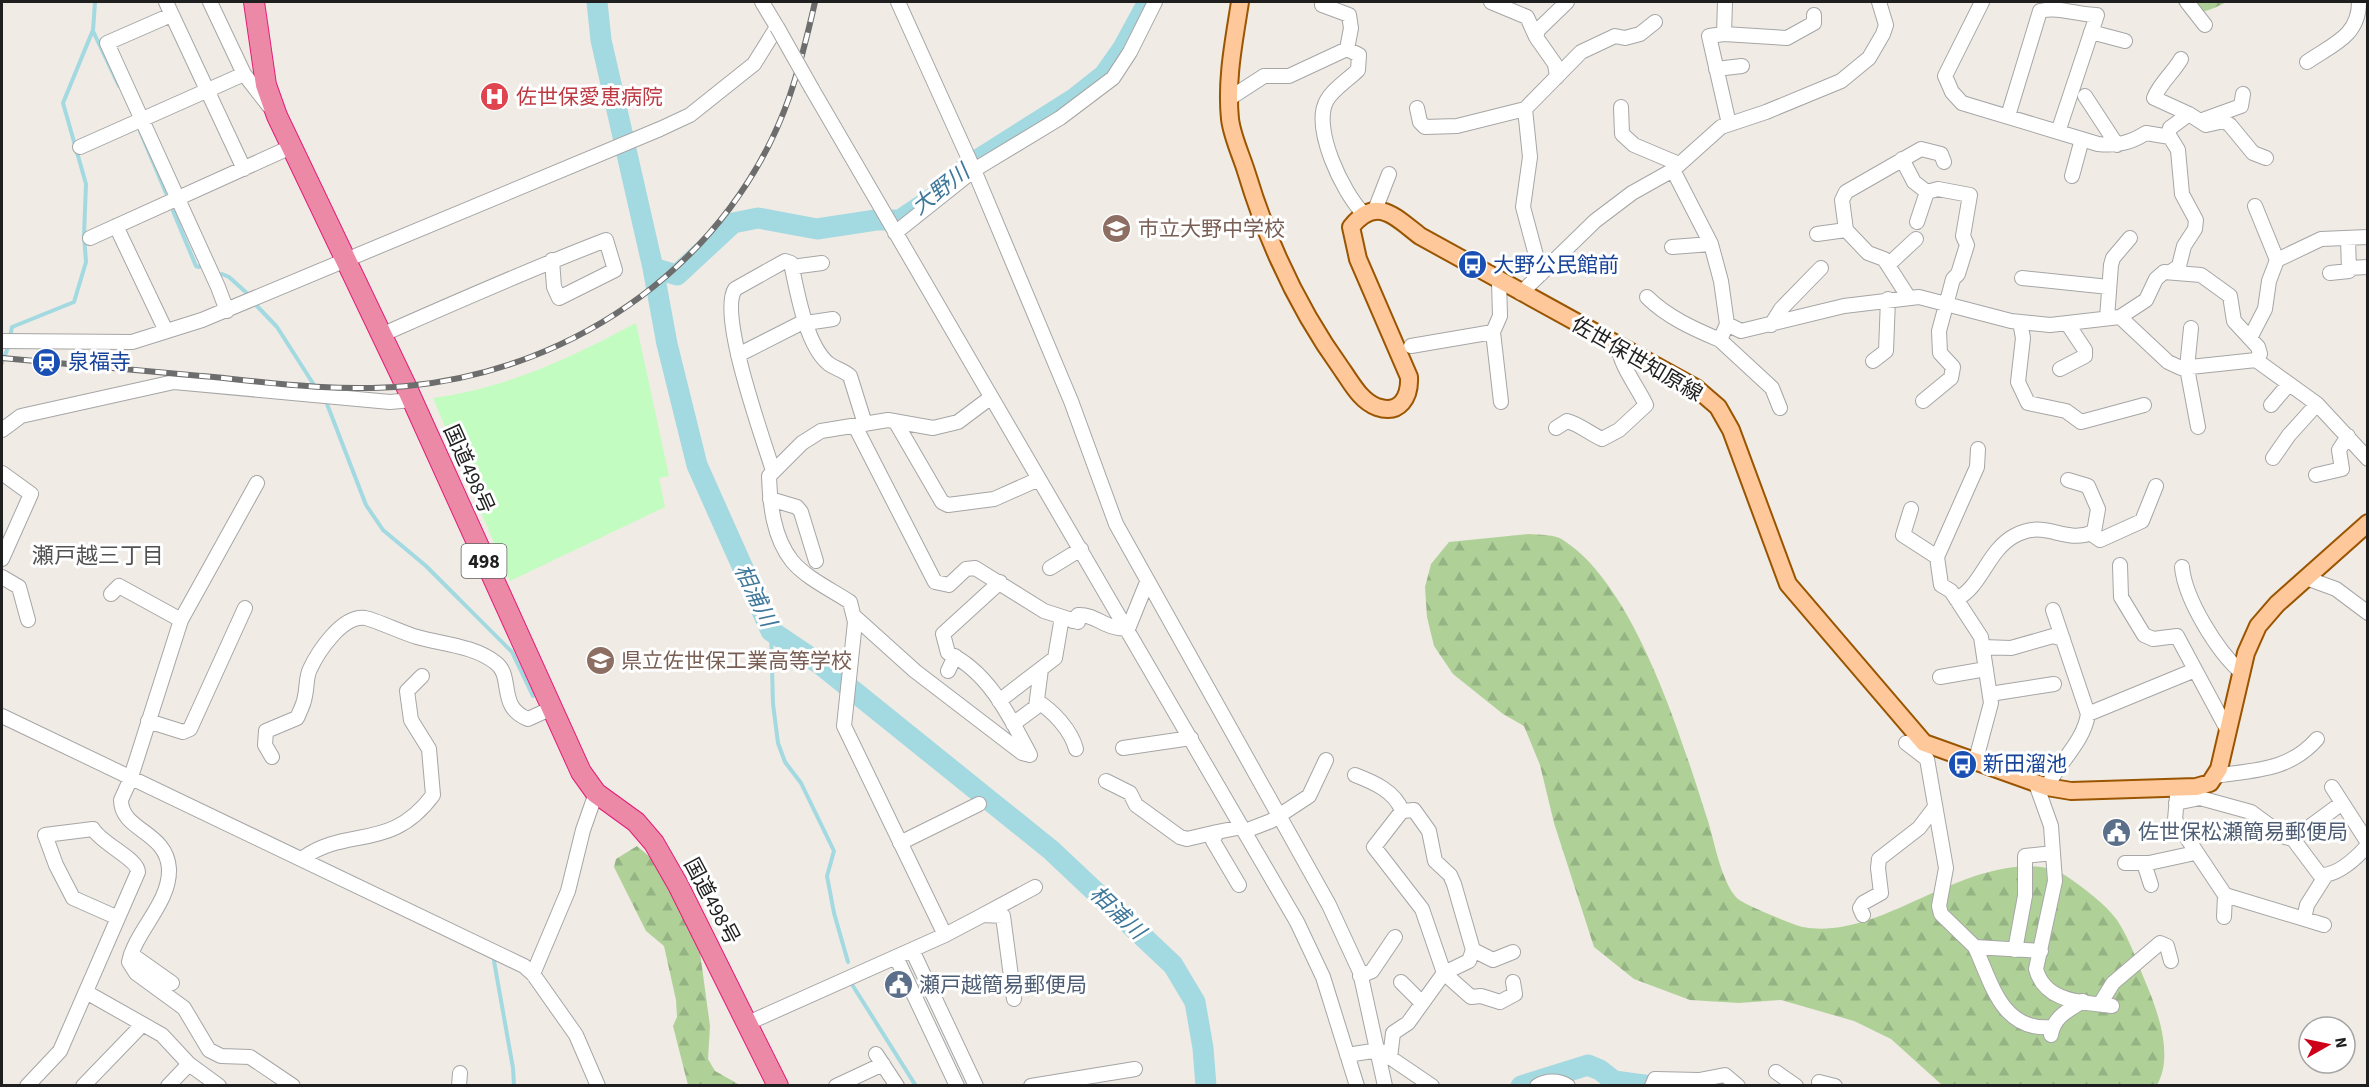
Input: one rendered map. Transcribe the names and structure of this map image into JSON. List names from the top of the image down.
{
  "streets": {
    "highway": ["国道498号", "498"],
    "main road": ["佐世保世知原線"]
  },
  "districts": ["瀬戸越三丁目"],
  "water": ["大野川", "相浦川"],
  "places": {
    "hospital": ["佐世保愛恵病院"],
    "school or university": ["市立大野中学校", "県立佐世保工業高等学校"],
    "bus stop": ["大野公民館前", "新田溜池"],
    "station": ["泉福寺"],
    "public building": ["佐世保松瀬簡易郵便局", "瀬戸越簡易郵便局"]
  },
  "north": "right"
}
